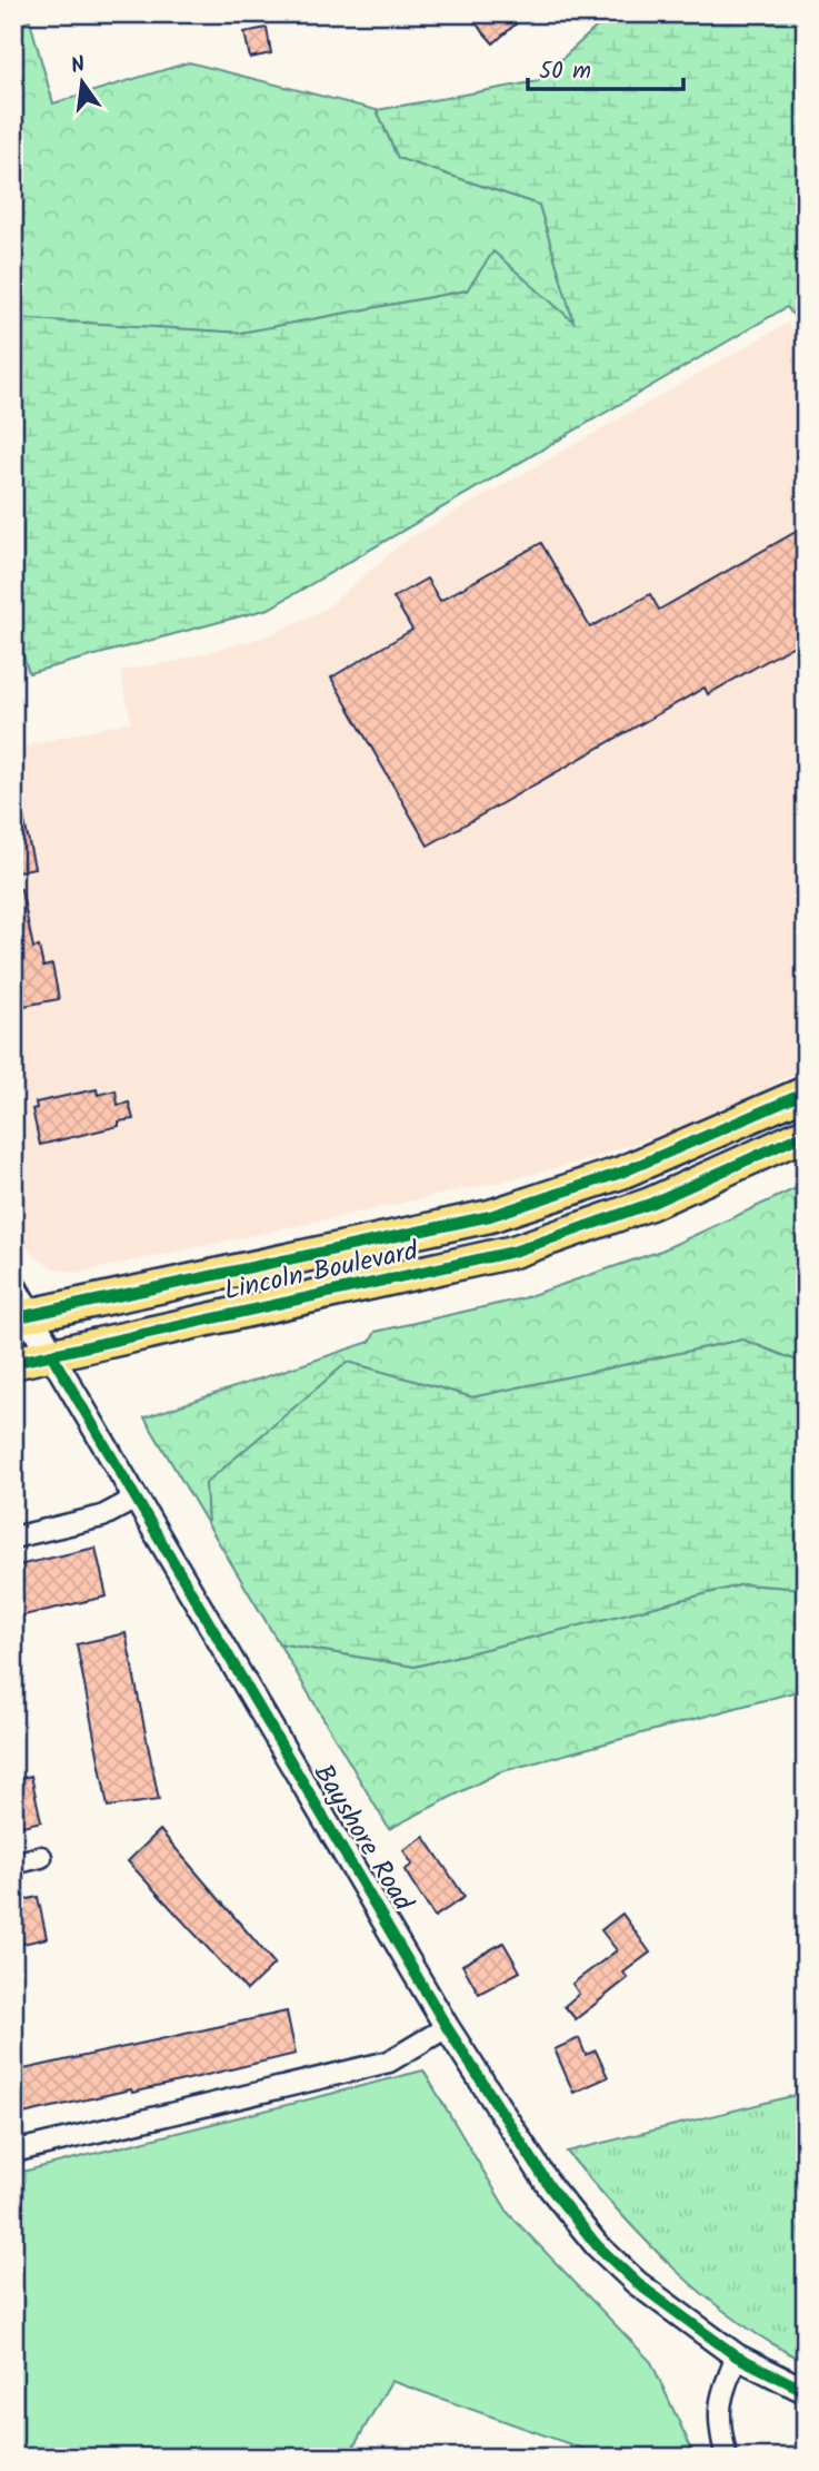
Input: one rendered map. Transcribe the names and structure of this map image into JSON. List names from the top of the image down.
{
  "streets": {
    "highway": ["Lincoln Boulevard"],
    "main road": ["Bayshore Road"]
  },
  "crossings": [
    ["Lincoln Boulevard", "Bayshore Road"]
  ],
  "scale_bar": "50 m",
  "north": "top"
}
